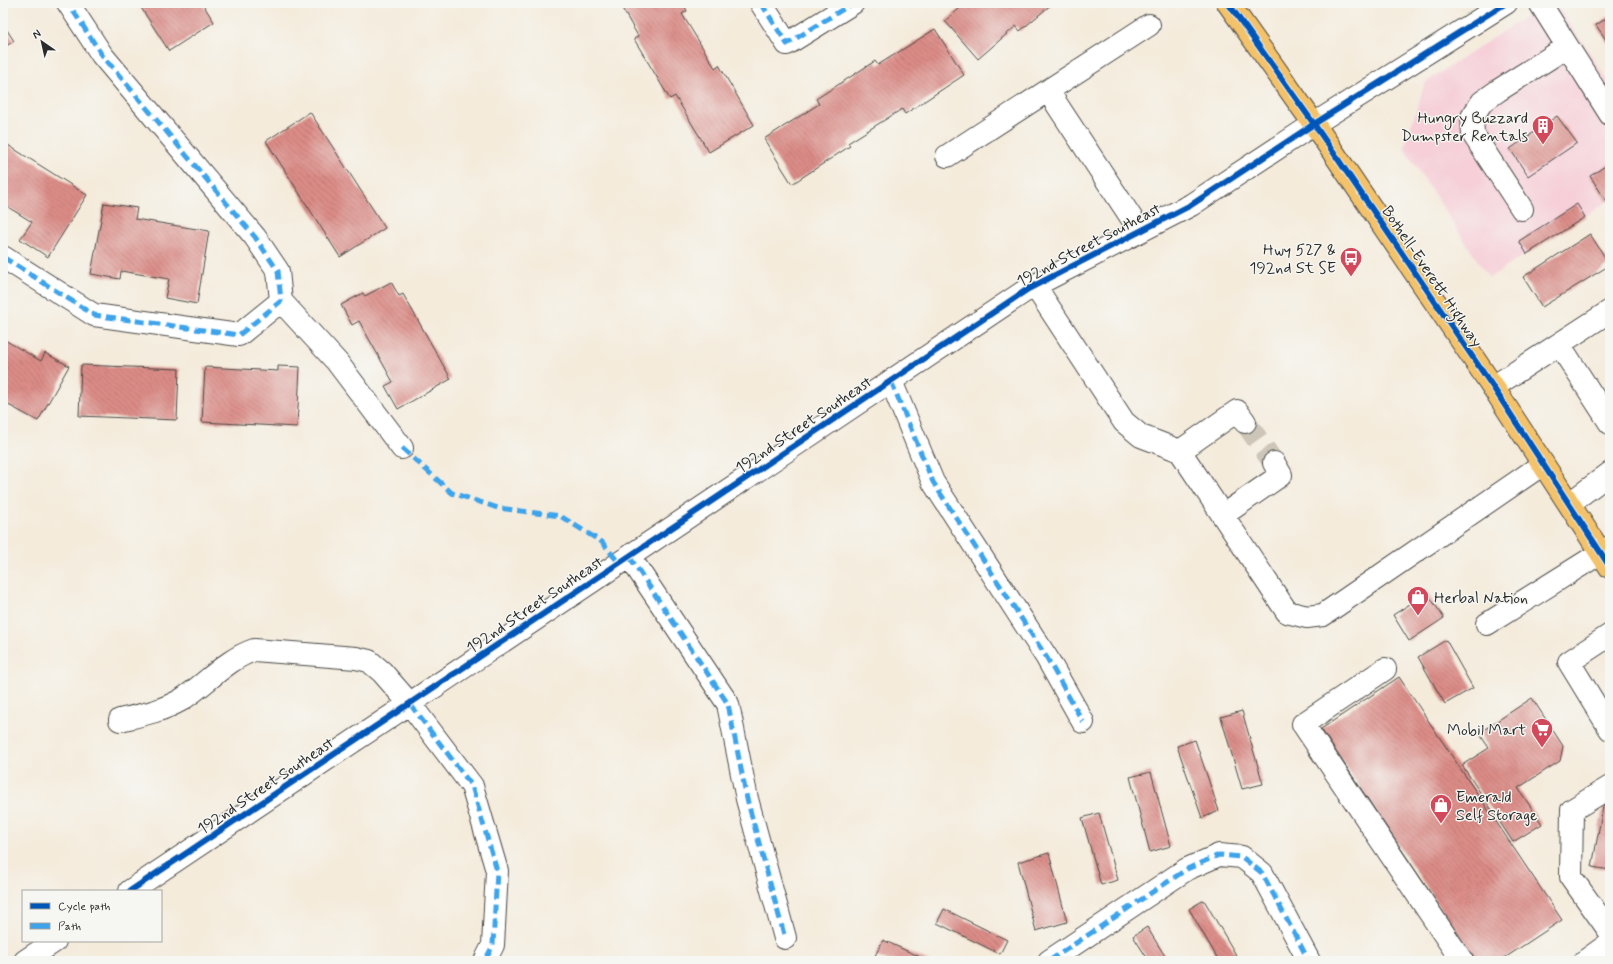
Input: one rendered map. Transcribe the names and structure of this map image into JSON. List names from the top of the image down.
{
  "streets": {
    "main road": ["Bothell-Everett Highway"],
    "street": ["192nd Street Southeast"]
  },
  "crossings": [
    ["192nd Street Southeast", "Bothell-Everett Highway"]
  ],
  "places": {
    "building": ["Hungry Buzzard Dumpster Rentals"],
    "bus stop": ["Hwy 527 & 192nd St SE"],
    "shop": ["Herbal Nation", "Emerald Self Storage"],
    "supermarket": ["Mobil Mart"]
  },
  "legend": ["Cycle path", "Path"],
  "north": "top left"
}
